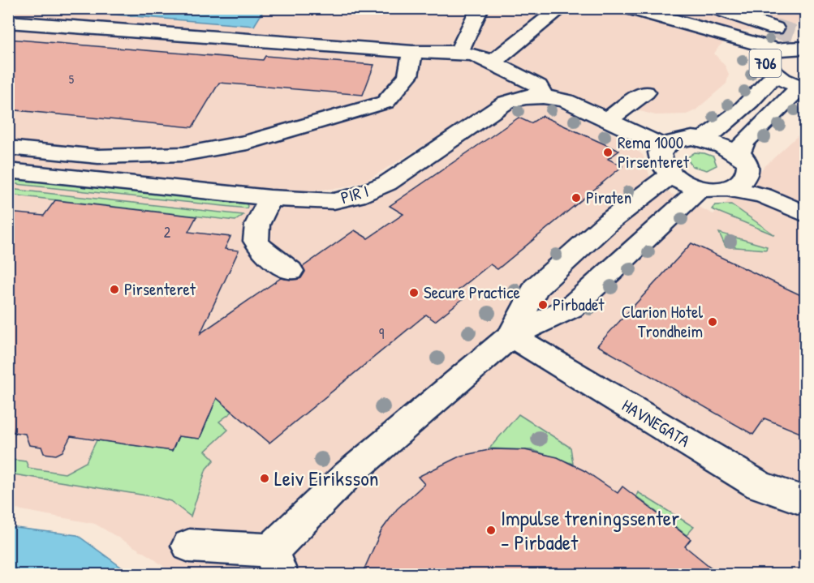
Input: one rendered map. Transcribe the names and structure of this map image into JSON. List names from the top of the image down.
{
  "streets": {
    "main road": ["706", "PIR I", "HAVNEGATA"]
  },
  "places": [
    "Rema 1000 Pirsenteret",
    "Piraten",
    "Pirsenteret",
    "Secure Practice",
    "Pirbadet",
    "Clarion Hotel Trondheim",
    "Leiv Eiriksson",
    "Impulse treningssenter - Pirbadet"
  ],
  "house_numbers": ["5", "2", "9"]
}
